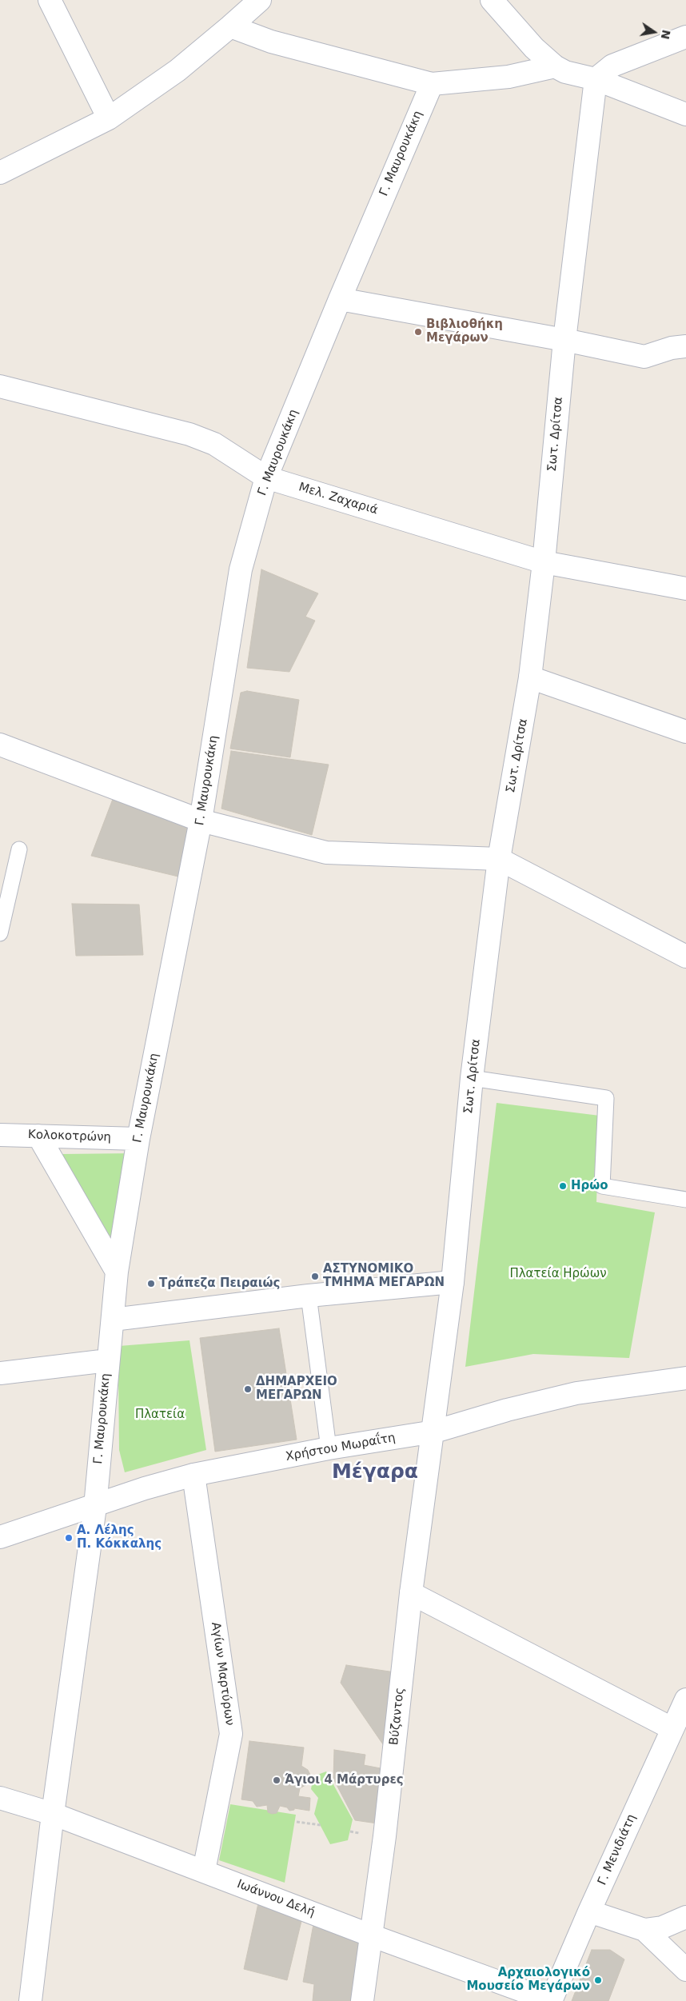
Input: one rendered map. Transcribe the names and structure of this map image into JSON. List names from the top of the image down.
{
  "streets": {
    "street": [
      "Γ. Μαυρουκάκη",
      "Σωτ. Δρίτσα",
      "Μελ. Ζαχαριά",
      "Κολοκοτρώνη",
      "Χρήστου Μωραΐτη",
      "Αγίων Μαρτύρων",
      "Βύζαντος",
      "Γ. Μενιδιάτη",
      "Ιωάννου Δελή"
    ]
  },
  "crossings": [
    ["Γ. Μαυρουκάκη", "Μελ. Ζαχαριά"],
    ["Γ. Μαυρουκάκη", "Κολοκοτρώνη"],
    ["Γ. Μαυρουκάκη", "Χρήστου Μωραΐτη"],
    ["Γ. Μαυρουκάκη", "Ιωάννου Δελή"],
    ["Σωτ. Δρίτσα", "Μελ. Ζαχαριά"],
    ["Σωτ. Δρίτσα", "Χρήστου Μωραΐτη"],
    ["Σωτ. Δρίτσα", "Βύζαντος"],
    ["Χρήστου Μωραΐτη", "Αγίων Μαρτύρων"],
    ["Χρήστου Μωραΐτη", "Βύζαντος"],
    ["Αγίων Μαρτύρων", "Ιωάννου Δελή"],
    ["Βύζαντος", "Ιωάννου Δελή"],
    ["Γ. Μενιδιάτη", "Ιωάννου Δελή"]
  ],
  "districts": ["Μέγαρα"],
  "parks": ["Πλατεία Ηρώων", "Πλατεία"],
  "places": [
    "Βιβλιοθήκη Μεγάρων",
    "Ηρώο",
    "ΑΣΤΥΝΟΜΙΚΟ ΤΜΗΜΑ ΜΕΓΑΡΩΝ",
    "Τράπεζα Πειραιώς",
    "ΔΗΜΑΡΧΕΙΟ ΜΕΓΑΡΩΝ",
    "Α. Λέλης Π. Κόκκαλης",
    "Άγιοι 4 Μάρτυρες",
    "Αρχαιολογικό Μουσείο Μεγάρων"
  ],
  "north": "right"
}
